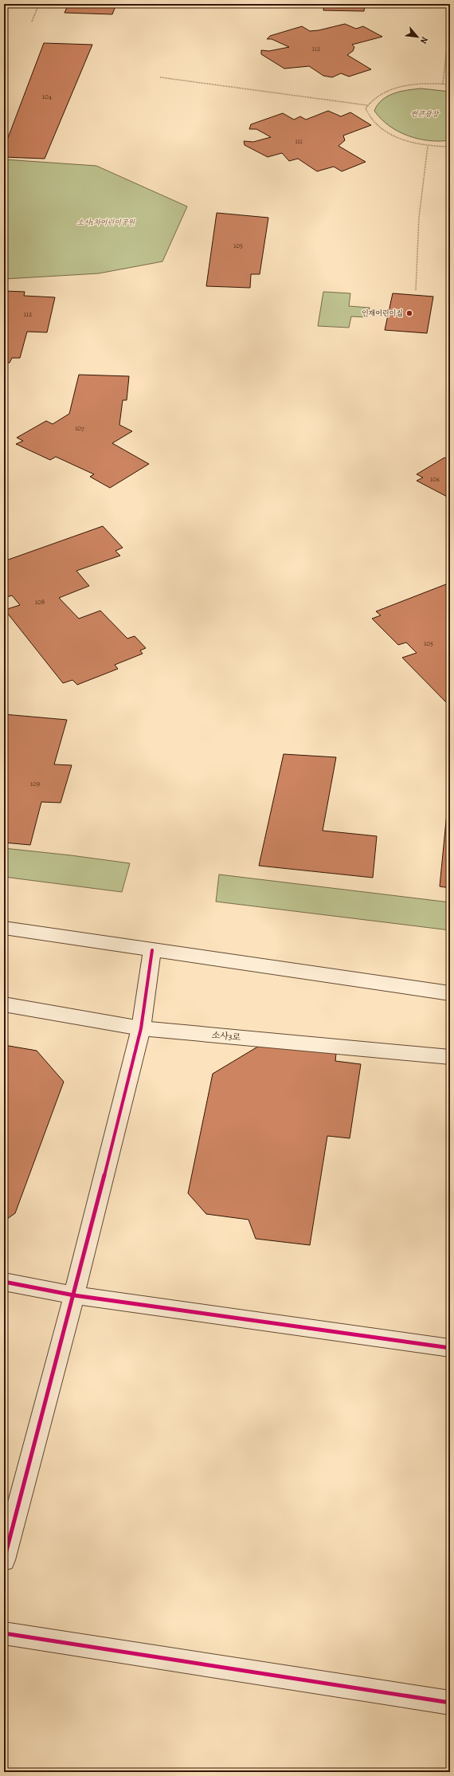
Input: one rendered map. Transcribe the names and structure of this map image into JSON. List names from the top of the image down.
{
  "streets": {
    "street": ["소사3로"]
  },
  "parks": ["썬큰광장", "소사1차어린이공원"],
  "places": ["인재어린이집"],
  "house_numbers": [
    "112",
    "104",
    "111",
    "105",
    "112",
    "107",
    "106",
    "108",
    "105",
    "109"
  ],
  "north": "bottom right"
}
